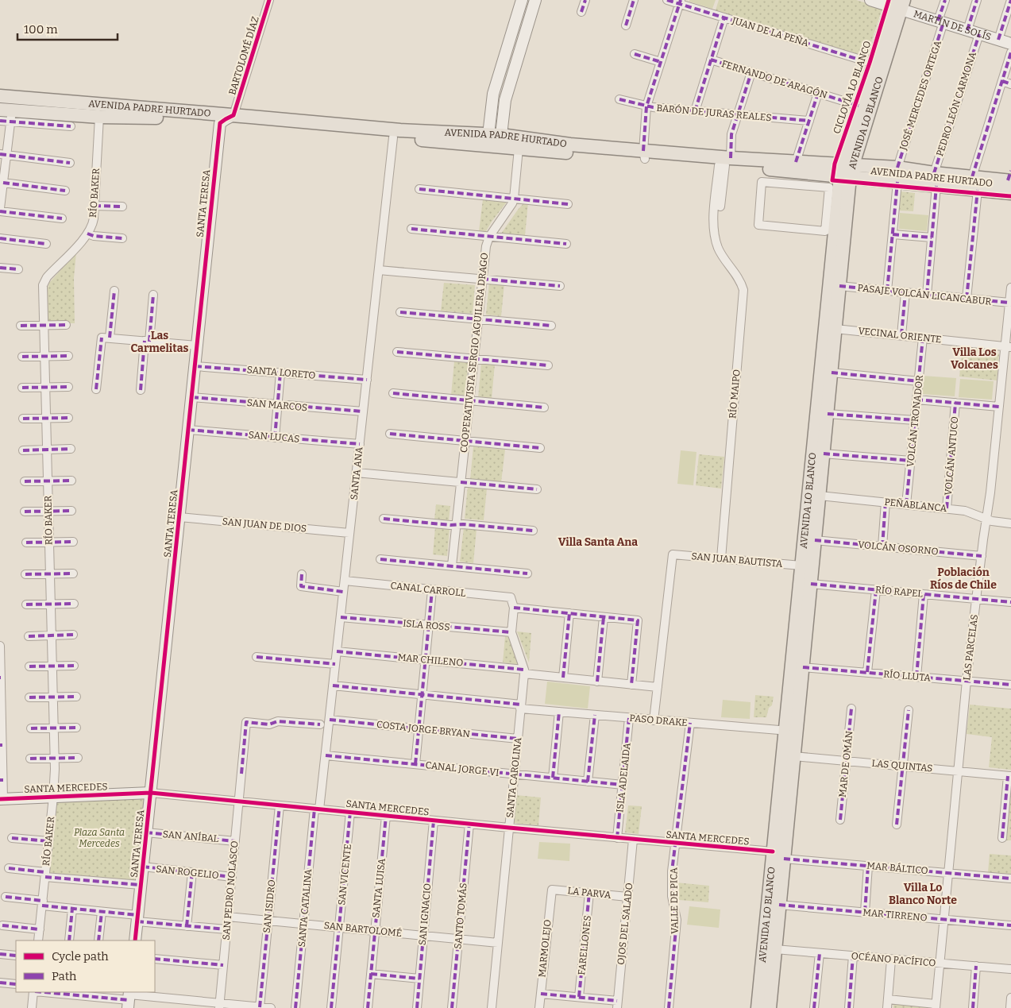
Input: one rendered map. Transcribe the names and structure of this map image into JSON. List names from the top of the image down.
{
  "streets": {
    "main road": ["AVENIDA PADRE HURTADO", "AVENIDA LO BLANCO"],
    "street": [
      "MARTÍN DE SOLÍS",
      "JUAN DE LA PEÑA",
      "BARTOLOMÉ DÍAZ",
      "FERNANDO DE ARAGÓN",
      "JOSÉ MERCEDES ORTEGA",
      "PEDRO LEÓN CARMONA",
      "BARÓN DE JURAS REALES",
      "RÍO BAKER",
      "SANTA TERESA",
      "PASAJE VOLCÁN LICANCABUR",
      "VECINAL ORIENTE",
      "COOPERATIVISTA SERGIO AGUILERA DRAGO",
      "SANTA LORETO",
      "RÍO MAIPO",
      "SAN MARCOS",
      "VOLCÁN TRONADOR",
      "SAN LUCAS",
      "VOLCÁN ANTUCO",
      "SANTA ANA",
      "PEÑABLANCA",
      "SAN JUAN DE DIOS",
      "VOLCÁN OSORNO",
      "SAN JUAN BAUTISTA",
      "CANAL CARROLL",
      "RÍO RAPEL",
      "ISLA ROSS",
      "LAS PARCELAS",
      "MAR CHILENO",
      "RÍO LLUTA",
      "PASO DRAKE",
      "COSTA JORGE BRYAN",
      "MAR DE OMÁN",
      "LAS QUINTAS",
      "CANAL JORGE VI",
      "SANTA CAROLINA",
      "ISLA ADELAIDA",
      "SANTA MERCEDES",
      "SAN ANÍBAL",
      "MAR BÁLTICO",
      "SAN ROGELIO",
      "SAN VICENTE",
      "SANTA LUISA",
      "SAN PEDRO NOLASCO",
      "LA PARVA",
      "VALLE DE PICA",
      "SAN ISIDRO",
      "SANTA CATALINA",
      "SAN IGNACIO",
      "MAR TIRRENO",
      "SANTO TOMÁS",
      "OJOS DEL SALADO",
      "SAN BARTOLOMÉ",
      "FARELLONES",
      "MARMOLEJO",
      "OCÉANO PACÍFICO"
    ],
    "cycle path": ["CICLOVÍA LO BLANCO"]
  },
  "crossings": [
    ["MARTÍN DE SOLÍS", "JOSÉ MERCEDES ORTEGA"],
    ["MARTÍN DE SOLÍS", "PEDRO LEÓN CARMONA"],
    ["MARTÍN DE SOLÍS", "AVENIDA LO BLANCO"],
    ["JUAN DE LA PEÑA", "AVENIDA LO BLANCO"],
    ["BARTOLOMÉ DÍAZ", "AVENIDA PADRE HURTADO"],
    ["FERNANDO DE ARAGÓN", "AVENIDA LO BLANCO"],
    ["FERNANDO DE ARAGÓN", "RÍO MAIPO"],
    ["JOSÉ MERCEDES ORTEGA", "AVENIDA PADRE HURTADO"],
    ["PEDRO LEÓN CARMONA", "AVENIDA PADRE HURTADO"],
    ["PEDRO LEÓN CARMONA", "PASAJE VOLCÁN LICANCABUR"],
    ["AVENIDA PADRE HURTADO", "AVENIDA LO BLANCO"],
    ["AVENIDA PADRE HURTADO", "RÍO BAKER"],
    ["AVENIDA PADRE HURTADO", "SANTA TERESA"],
    ["AVENIDA PADRE HURTADO", "COOPERATIVISTA SERGIO AGUILERA DRAGO"],
    ["AVENIDA PADRE HURTADO", "RÍO MAIPO"],
    ["AVENIDA PADRE HURTADO", "SANTA ANA"],
    ["BARÓN DE JURAS REALES", "RÍO MAIPO"],
    ["AVENIDA LO BLANCO", "PASAJE VOLCÁN LICANCABUR"],
    ["AVENIDA LO BLANCO", "VECINAL ORIENTE"],
    ["AVENIDA LO BLANCO", "PEÑABLANCA"],
    ["AVENIDA LO BLANCO", "VOLCÁN OSORNO"],
    ["AVENIDA LO BLANCO", "SAN JUAN BAUTISTA"],
    ["AVENIDA LO BLANCO", "RÍO RAPEL"],
    ["AVENIDA LO BLANCO", "RÍO LLUTA"],
    ["AVENIDA LO BLANCO", "PASO DRAKE"],
    ["AVENIDA LO BLANCO", "LAS QUINTAS"],
    ["AVENIDA LO BLANCO", "SANTA MERCEDES"],
    ["AVENIDA LO BLANCO", "MAR BÁLTICO"],
    ["AVENIDA LO BLANCO", "MAR TIRRENO"],
    ["AVENIDA LO BLANCO", "OCÉANO PACÍFICO"],
    ["RÍO BAKER", "SANTA MERCEDES"],
    ["SANTA TERESA", "SANTA LORETO"],
    ["SANTA TERESA", "SAN MARCOS"],
    ["SANTA TERESA", "SAN LUCAS"],
    ["SANTA TERESA", "SAN JUAN DE DIOS"],
    ["SANTA TERESA", "SANTA MERCEDES"],
    ["SANTA TERESA", "SAN ANÍBAL"],
    ["SANTA TERESA", "SAN ROGELIO"],
    ["PASAJE VOLCÁN LICANCABUR", "LAS PARCELAS"],
    ["VECINAL ORIENTE", "VOLCÁN TRONADOR"],
    ["VECINAL ORIENTE", "LAS PARCELAS"],
    ["SANTA LORETO", "SANTA ANA"],
    ["RÍO MAIPO", "SAN JUAN BAUTISTA"],
    ["SAN MARCOS", "SANTA ANA"],
    ["VOLCÁN TRONADOR", "PEÑABLANCA"],
    ["SAN LUCAS", "SANTA ANA"],
    ["VOLCÁN ANTUCO", "PEÑABLANCA"],
    ["SANTA ANA", "SAN JUAN DE DIOS"],
    ["SANTA ANA", "CANAL CARROLL"],
    ["SANTA ANA", "ISLA ROSS"],
    ["SANTA ANA", "MAR CHILENO"],
    ["SANTA ANA", "PASO DRAKE"],
    ["SANTA ANA", "COSTA JORGE BRYAN"],
    ["SANTA ANA", "CANAL JORGE VI"],
    ["SANTA ANA", "SANTA MERCEDES"],
    ["SANTA ANA", "SANTA CATALINA"],
    ["PEÑABLANCA", "LAS PARCELAS"],
    ["VOLCÁN OSORNO", "LAS PARCELAS"],
    ["SAN JUAN BAUTISTA", "MAR CHILENO"],
    ["CANAL CARROLL", "SANTA CAROLINA"],
    ["RÍO RAPEL", "LAS PARCELAS"],
    ["ISLA ROSS", "SANTA CAROLINA"],
    ["LAS PARCELAS", "RÍO LLUTA"],
    ["LAS PARCELAS", "LAS QUINTAS"],
    ["LAS PARCELAS", "MAR BÁLTICO"],
    ["LAS PARCELAS", "MAR TIRRENO"],
    ["LAS PARCELAS", "OCÉANO PACÍFICO"],
    ["MAR CHILENO", "SANTA CAROLINA"],
    ["PASO DRAKE", "SANTA CAROLINA"],
    ["PASO DRAKE", "ISLA ADELAIDA"],
    ["PASO DRAKE", "VALLE DE PICA"],
    ["COSTA JORGE BRYAN", "SANTA CAROLINA"],
    ["MAR DE OMÁN", "LAS QUINTAS"],
    ["CANAL JORGE VI", "SANTA CAROLINA"],
    ["CANAL JORGE VI", "ISLA ADELAIDA"],
    ["SANTA CAROLINA", "SANTA MERCEDES"],
    ["SANTA CAROLINA", "SAN BARTOLOMÉ"],
    ["ISLA ADELAIDA", "SANTA MERCEDES"],
    ["SANTA MERCEDES", "SAN VICENTE"],
    ["SANTA MERCEDES", "SANTA LUISA"],
    ["SANTA MERCEDES", "SAN PEDRO NOLASCO"],
    ["SANTA MERCEDES", "VALLE DE PICA"],
    ["SANTA MERCEDES", "SAN ISIDRO"],
    ["SANTA MERCEDES", "SANTA CATALINA"],
    ["SANTA MERCEDES", "SAN IGNACIO"],
    ["SANTA MERCEDES", "SANTO TOMÁS"],
    ["SANTA MERCEDES", "OJOS DEL SALADO"],
    ["SAN ANÍBAL", "SAN PEDRO NOLASCO"],
    ["SAN ROGELIO", "SAN PEDRO NOLASCO"],
    ["SAN VICENTE", "SAN BARTOLOMÉ"],
    ["SANTA LUISA", "SAN BARTOLOMÉ"],
    ["SAN PEDRO NOLASCO", "SAN BARTOLOMÉ"],
    ["LA PARVA", "OJOS DEL SALADO"],
    ["LA PARVA", "FARELLONES"],
    ["LA PARVA", "MARMOLEJO"],
    ["SAN ISIDRO", "SAN BARTOLOMÉ"],
    ["SANTA CATALINA", "SAN BARTOLOMÉ"],
    ["SAN IGNACIO", "SAN BARTOLOMÉ"],
    ["SANTO TOMÁS", "SAN BARTOLOMÉ"]
  ],
  "districts": [
    "Las Carmelitas",
    "Villa Los Volcanes",
    "Villa Santa Ana",
    "Población Ríos de Chile",
    "Villa Lo Blanco Norte"
  ],
  "parks": ["Plaza Santa Mercedes"],
  "legend": ["Cycle path", "Path"],
  "scale_bar": "100 m"
}
